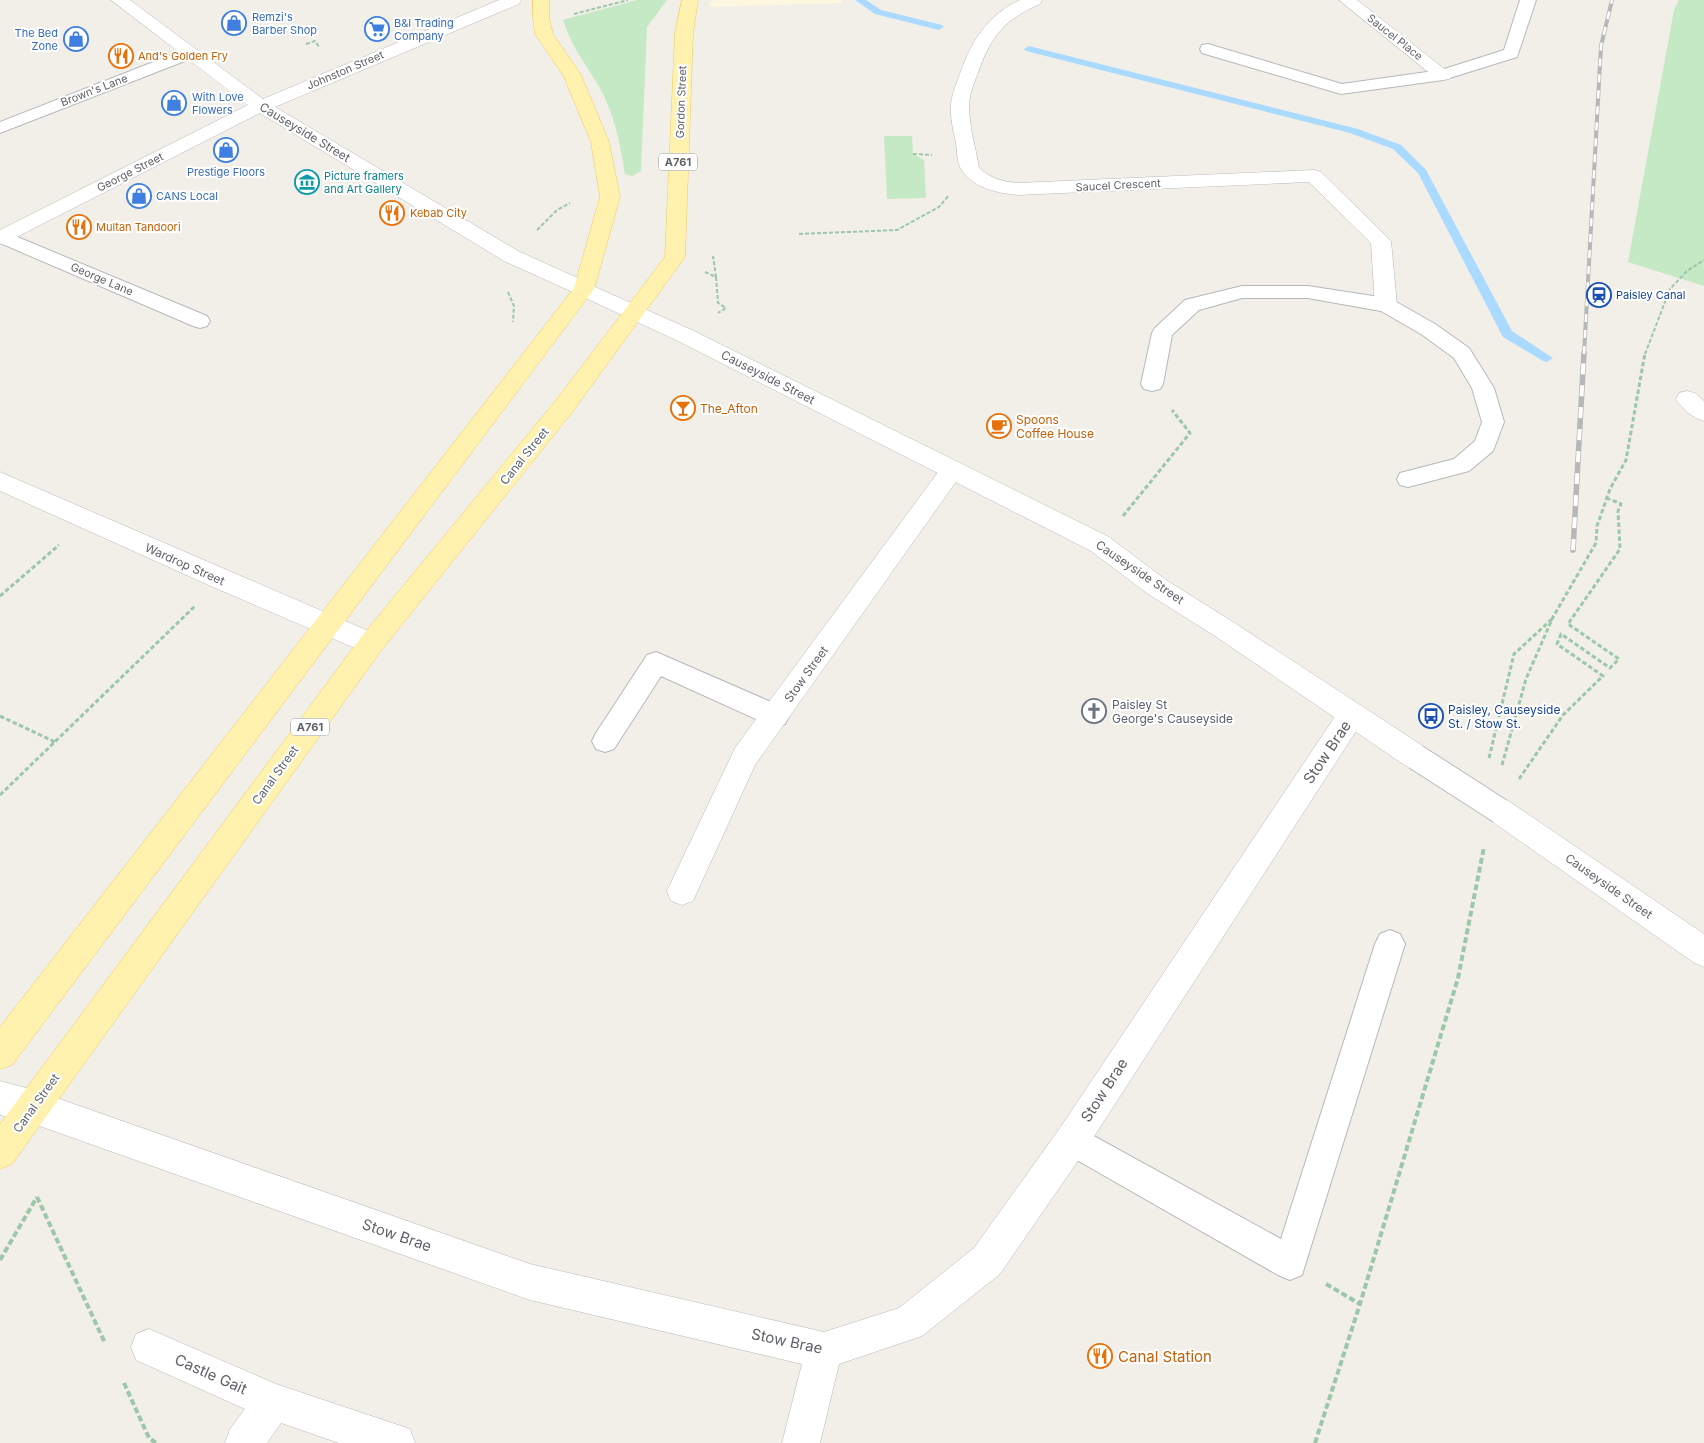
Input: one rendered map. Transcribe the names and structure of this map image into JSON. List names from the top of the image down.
{
  "streets": {
    "main road": ["Gordon Street", "A761", "Canal Street"],
    "street": [
      "Saucel Place",
      "Johnston Street",
      "Causeyside Street",
      "George Street",
      "Saucel Crescent",
      "Wardrop Street",
      "Stow Street",
      "Stow Brae",
      "Castle Gait"
    ],
    "lane": ["Brown's Lane", "George Lane"]
  },
  "crossings": [
    ["Johnston Street", "Causeyside Street"],
    ["Johnston Street", "George Street"],
    ["Brown's Lane", "Causeyside Street"],
    ["Gordon Street", "Causeyside Street"],
    ["Gordon Street", "Canal Street"],
    ["Causeyside Street", "George Street"],
    ["Causeyside Street", "Canal Street"],
    ["Causeyside Street", "Stow Street"],
    ["Causeyside Street", "Stow Brae"],
    ["George Street", "George Lane"],
    ["Canal Street", "Wardrop Street"],
    ["Canal Street", "Stow Brae"]
  ],
  "places": {
    "shop": [
      "Remzi's Barber Shop",
      "The Bed Zone",
      "With Love Flowers",
      "Prestige Floors",
      "CANS Local"
    ],
    "supermarket": ["B&I Trading Company"],
    "restaurant": [
      "And's Golden Fry",
      "Kebab City",
      "Multan Tandoori",
      "Canal Station"
    ],
    "museum": ["Picture framers and Art Gallery"],
    "station": ["Paisley Canal"],
    "bar": ["The_Afton"],
    "cafe": ["Spoons Coffee House"],
    "church": ["Paisley St George's Causeyside"],
    "bus stop": ["Paisley, Causeyside St. / Stow St."]
  }
}
